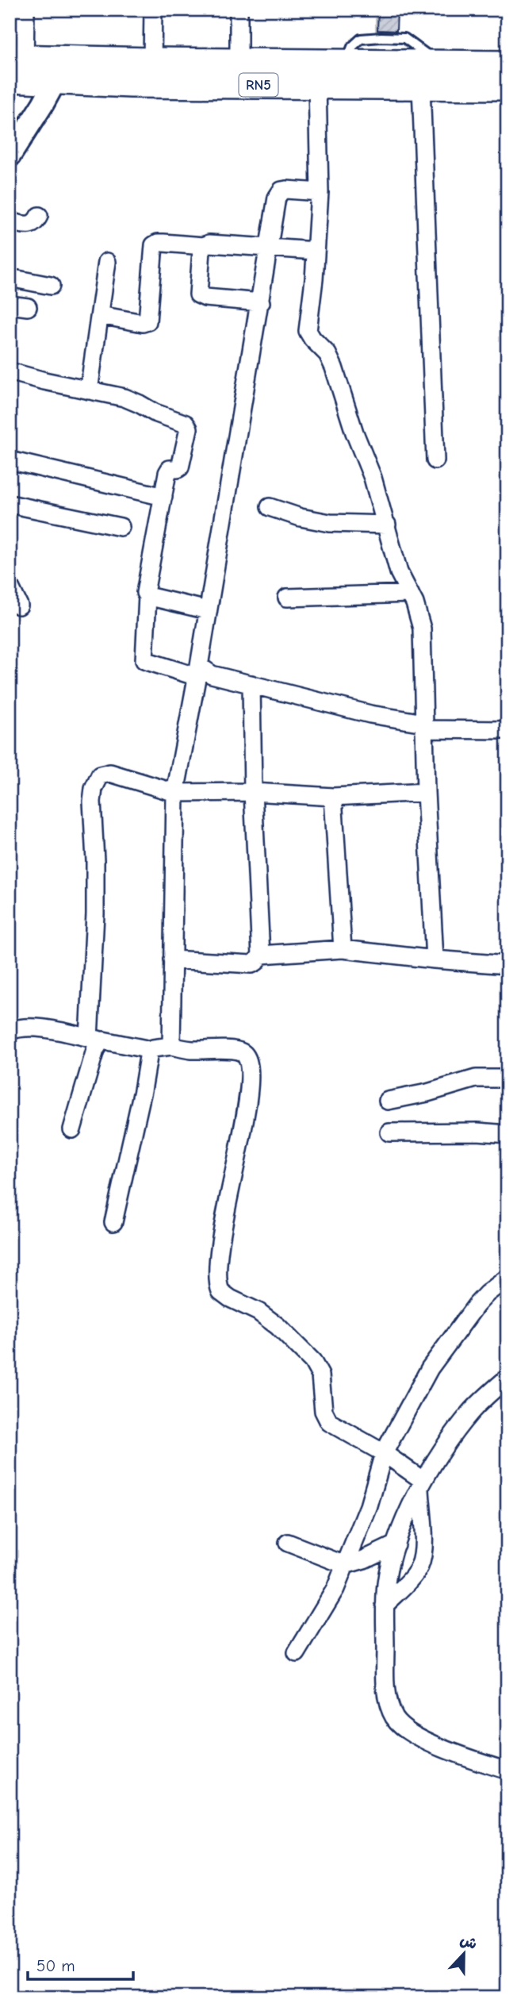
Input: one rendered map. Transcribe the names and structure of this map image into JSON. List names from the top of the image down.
{
  "streets": {
    "main road": ["RN5"]
  },
  "scale_bar": "50 m",
  "north": "top"
}
